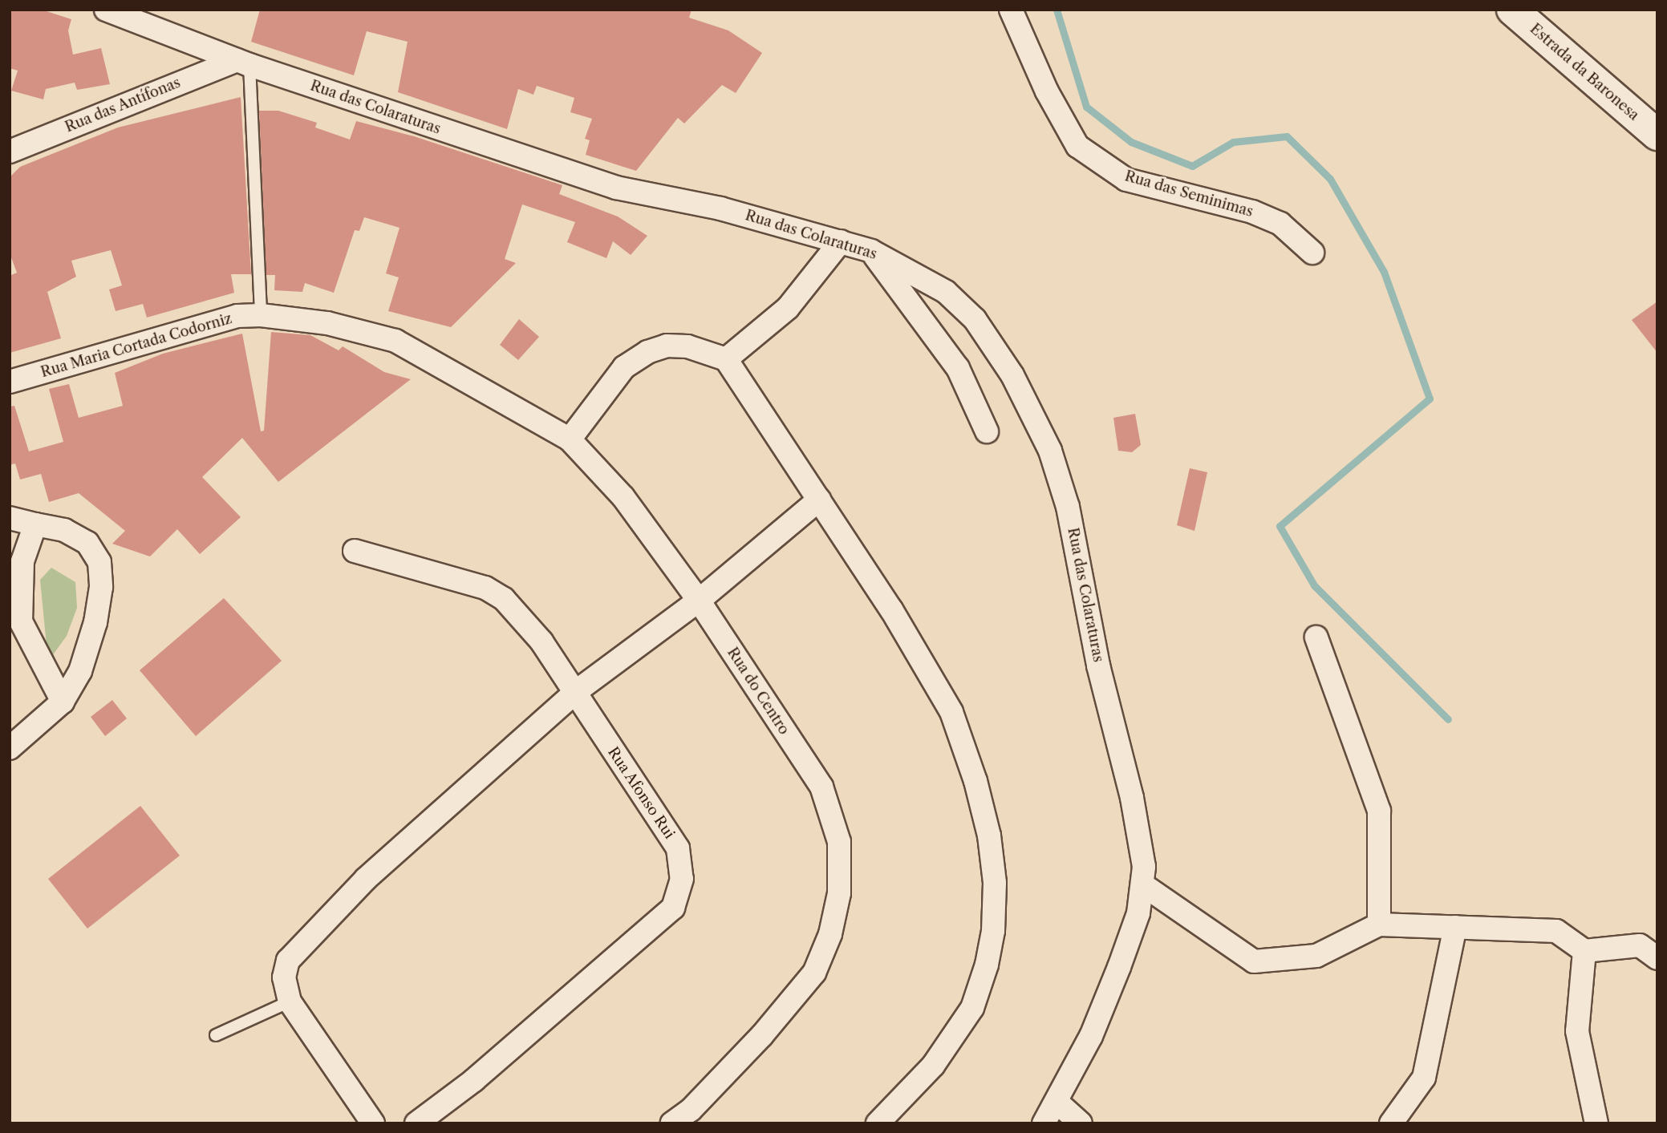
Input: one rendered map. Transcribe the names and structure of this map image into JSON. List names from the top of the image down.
{
  "streets": {
    "main road": ["Estrada da Baronesa"],
    "street": [
      "Rua das Antífonas",
      "Rua das Colaraturas",
      "Rua das Seminimas",
      "Rua Maria Cortada Codorniz",
      "Rua do Centro",
      "Rua Afonso Rui"
    ]
  },
  "crossings": [
    ["Rua das Antífonas", "Rua das Colaraturas"],
    ["Rua Maria Cortada Codorniz", "Rua do Centro"]
  ]
}
